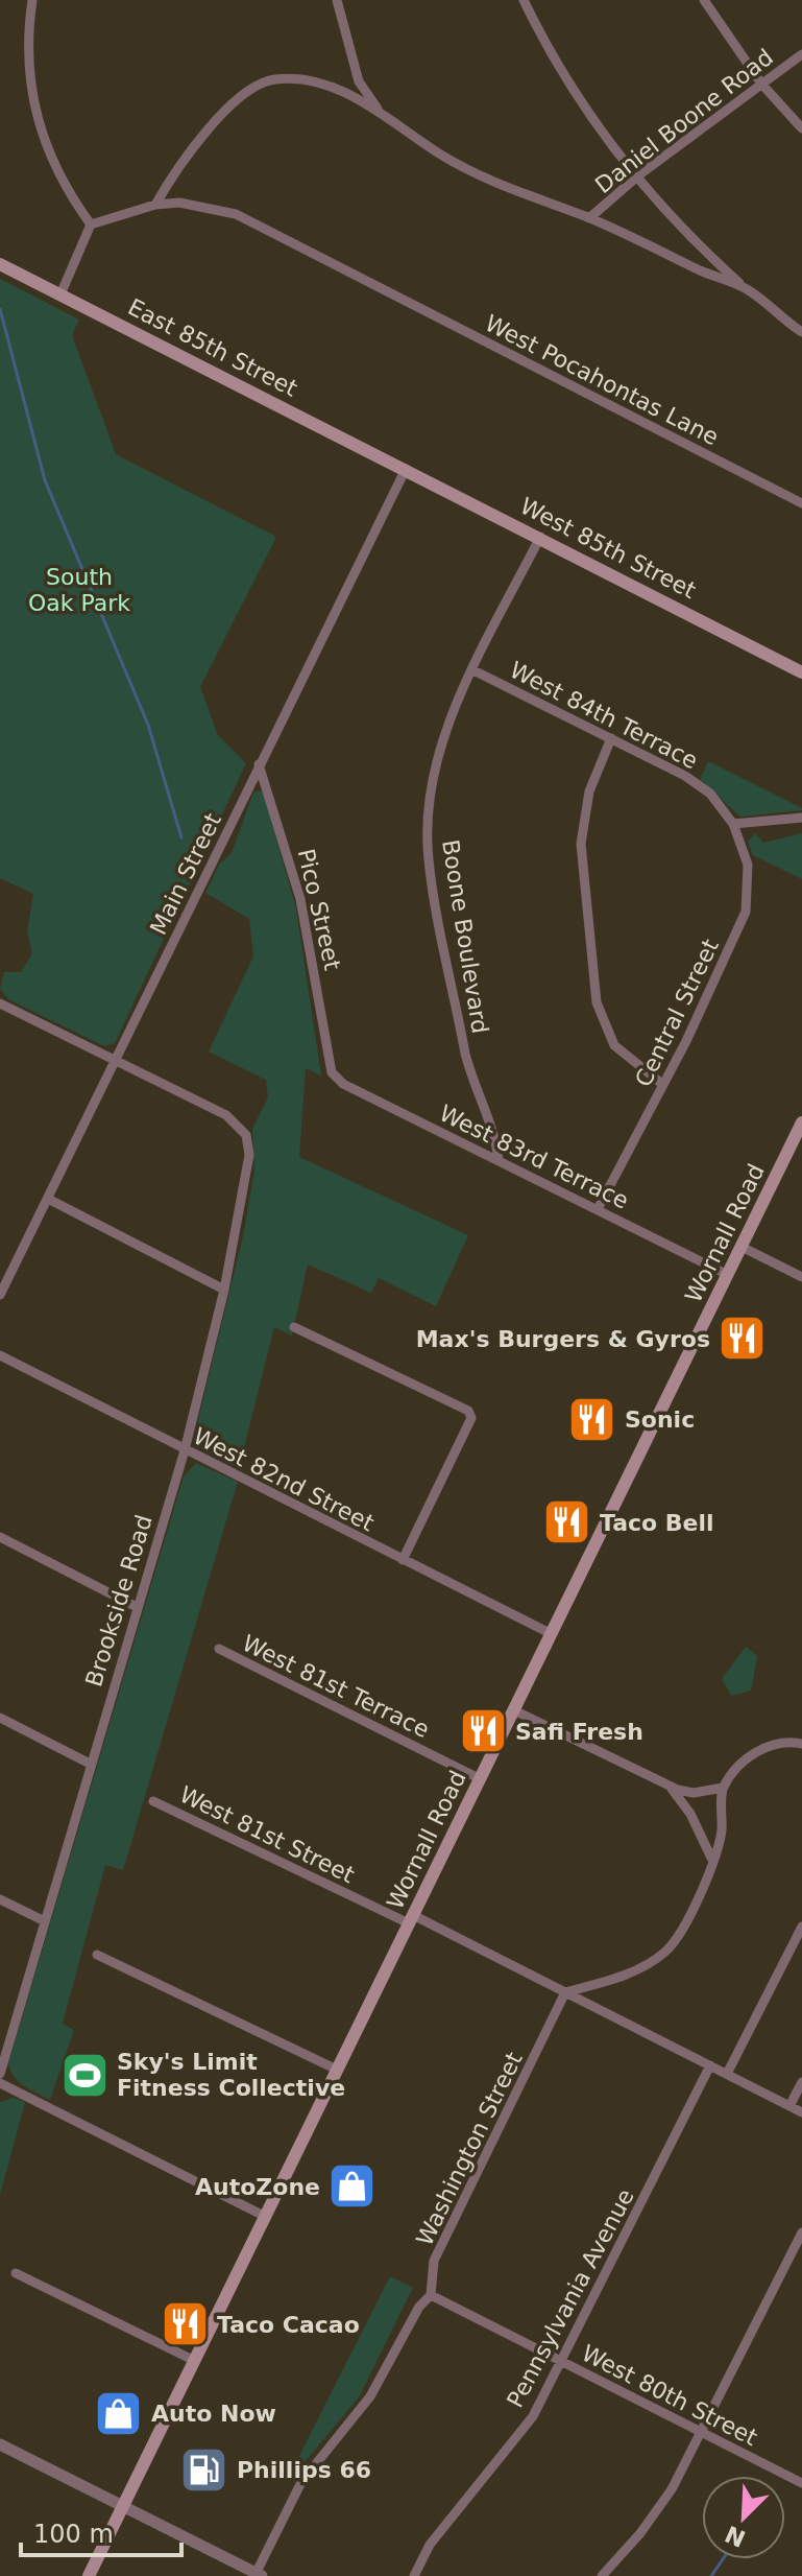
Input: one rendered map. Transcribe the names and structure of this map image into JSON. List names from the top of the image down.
{
  "streets": {
    "main road": ["East 85th Street", "West 85th Street", "Wornall Road"],
    "street": [
      "Daniel Boone Road",
      "West Pocahontas Lane",
      "West 84th Terrace",
      "Main Street",
      "Pico Street",
      "Boone Boulevard",
      "Central Street",
      "West 83rd Terrace",
      "West 82nd Street",
      "Brookside Road",
      "West 81st Terrace",
      "West 81st Street",
      "Washington Street",
      "Pennsylvania Avenue",
      "West 80th Street"
    ]
  },
  "crossings": [
    ["East 85th Street", "West 85th Street"],
    ["East 85th Street", "Main Street"],
    ["West 85th Street", "Main Street"],
    ["West 85th Street", "Boone Boulevard"],
    ["West 84th Terrace", "Boone Boulevard"],
    ["West 84th Terrace", "Central Street"],
    ["Main Street", "Pico Street"],
    ["Main Street", "Brookside Road"],
    ["Pico Street", "West 83rd Terrace"],
    ["Boone Boulevard", "West 83rd Terrace"],
    ["Central Street", "West 83rd Terrace"],
    ["West 83rd Terrace", "Wornall Road"],
    ["Wornall Road", "West 82nd Street"],
    ["Wornall Road", "West 81st Terrace"],
    ["Wornall Road", "West 81st Street"],
    ["Wornall Road", "Washington Street"],
    ["West 82nd Street", "Brookside Road"],
    ["West 81st Terrace", "West 81st Street"],
    ["West 81st Terrace", "Washington Street"],
    ["West 81st Street", "Washington Street"],
    ["West 81st Street", "Pennsylvania Avenue"],
    ["Washington Street", "West 80th Street"],
    ["Pennsylvania Avenue", "West 80th Street"]
  ],
  "parks": ["South Oak Park"],
  "places": {
    "restaurant": [
      "Max's Burgers & Gyros",
      "Sonic",
      "Taco Bell",
      "Safi Fresh",
      "Taco Cacao"
    ],
    "sports": ["Sky's Limit Fitness Collective"],
    "shop": ["AutoZone", "Auto Now"],
    "fuel station": ["Phillips 66"]
  },
  "scale_bar": "100 m",
  "north": "bottom left"
}
